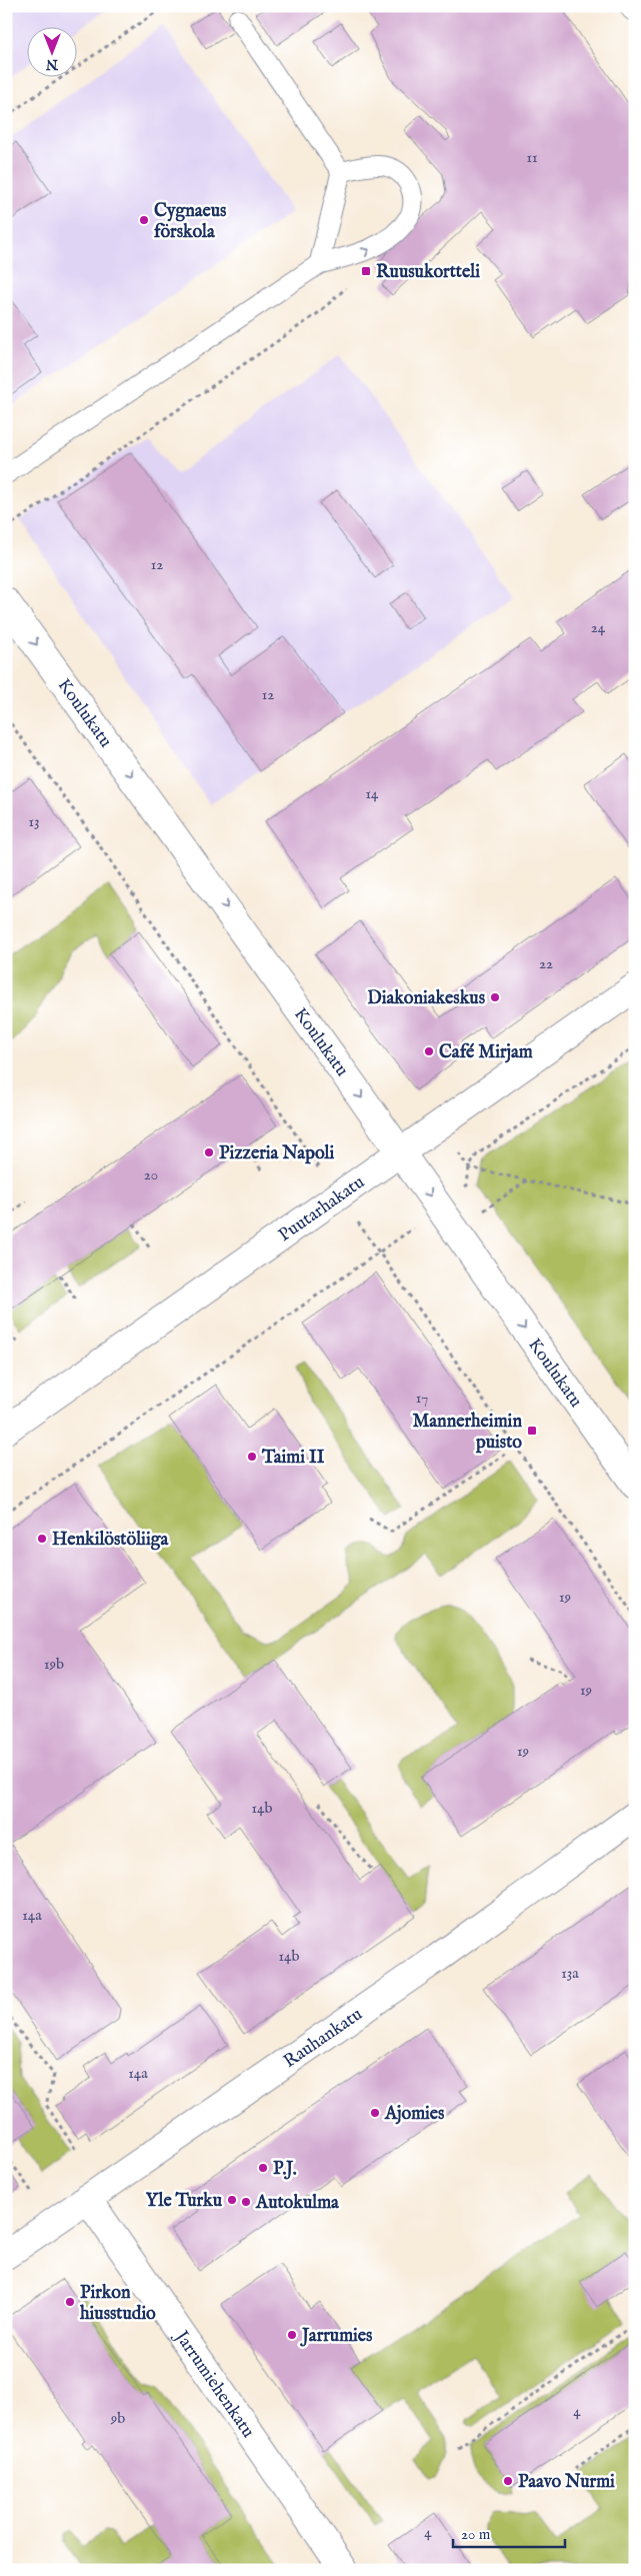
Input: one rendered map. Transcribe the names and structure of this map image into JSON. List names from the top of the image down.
{
  "streets": {
    "street": [
      "Koulukatu",
      "Puutarhakatu",
      "Rauhankatu",
      "Jarrumiehenkatu"
    ]
  },
  "crossings": [
    ["Koulukatu", "Puutarhakatu"],
    ["Rauhankatu", "Jarrumiehenkatu"]
  ],
  "one_way": ["Koulukatu"],
  "places": {
    "other": [
      "Cygnaeus förskola",
      "Diakoniakeskus",
      "Café Mirjam",
      "Pizzeria Napoli",
      "Taimi II",
      "Henkilöstöliiga",
      "Ajomies",
      "P.J.",
      "Yle Turku",
      "Autokulma",
      "Pirkon hiusstudio",
      "Jarrumies",
      "Paavo Nurmi"
    ],
    "transit": ["Ruusukortteli", "Mannerheimin puisto"]
  },
  "house_numbers": [
    "11",
    "12",
    "24",
    "12",
    "14",
    "13",
    "22",
    "20",
    "17",
    "19",
    "19b",
    "19",
    "19",
    "14b",
    "14a",
    "14b",
    "13a",
    "14a",
    "4",
    "9b",
    "4"
  ],
  "scale_bar": "20 m",
  "north": "bottom"
}
